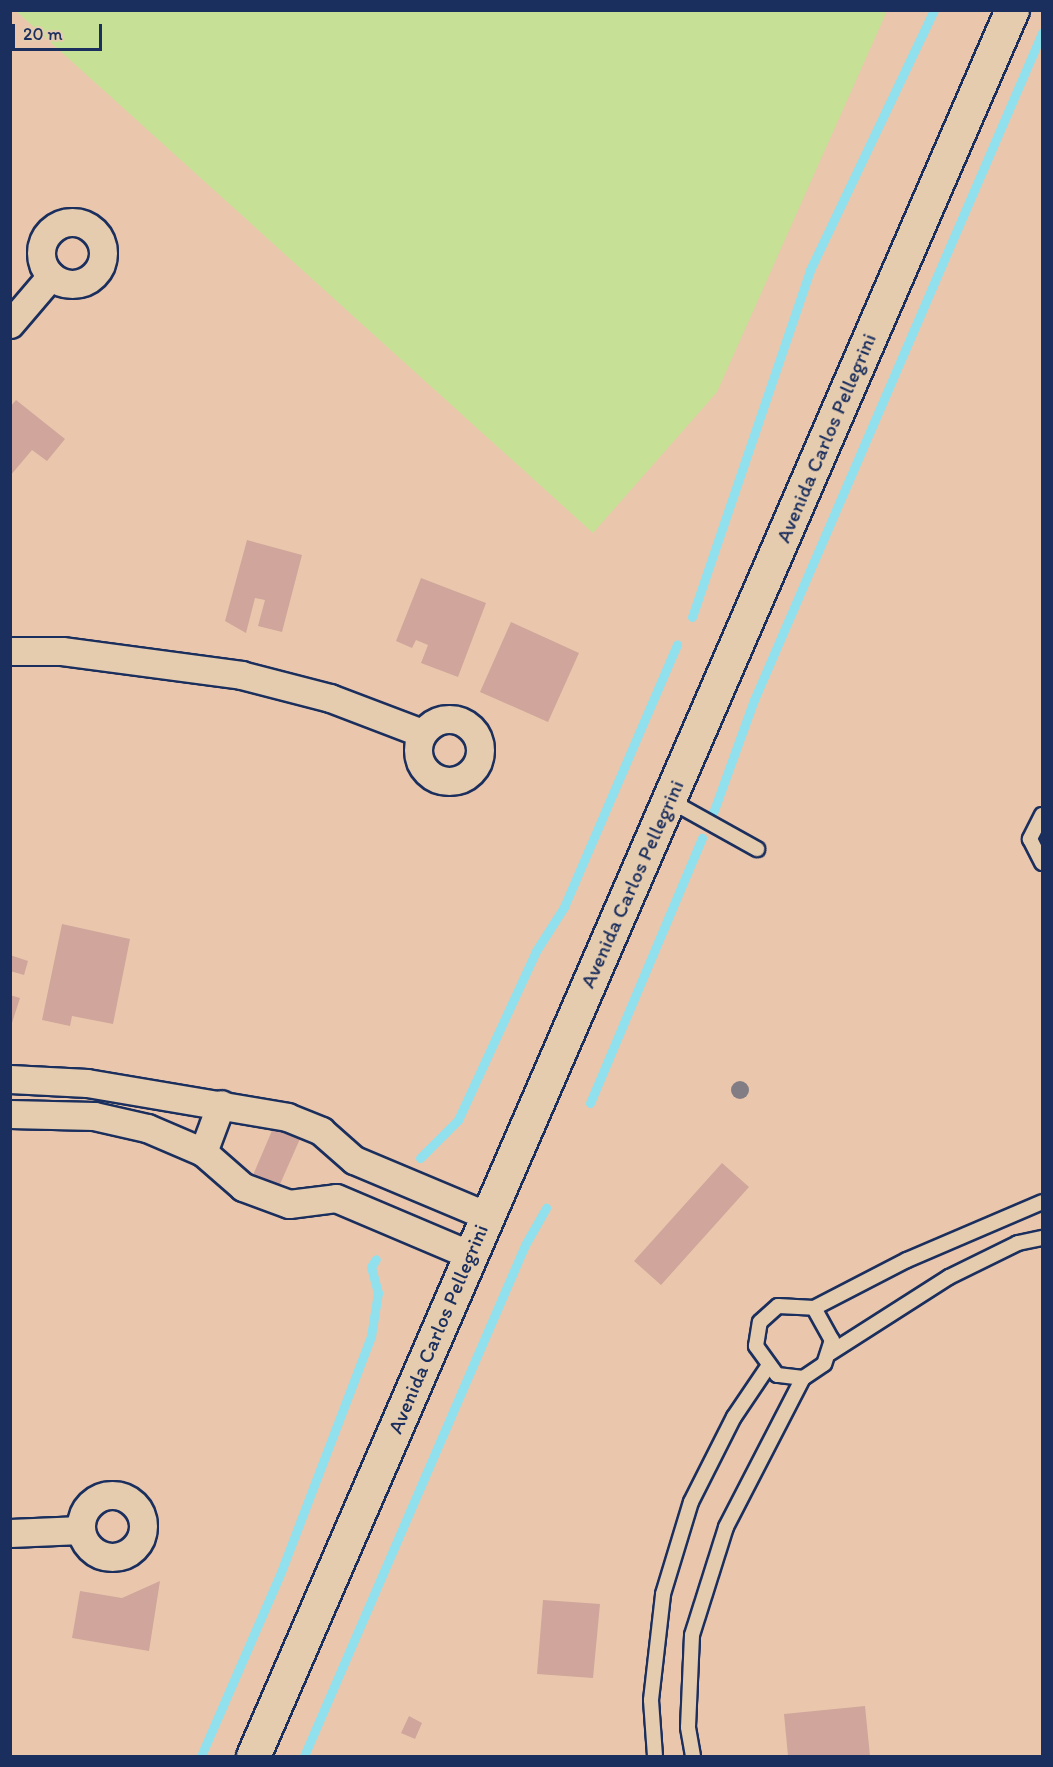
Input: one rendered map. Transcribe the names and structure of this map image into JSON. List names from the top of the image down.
{
  "streets": {
    "main road": ["Avenida Carlos Pellegrini"]
  },
  "scale_bar": "20 m"
}
